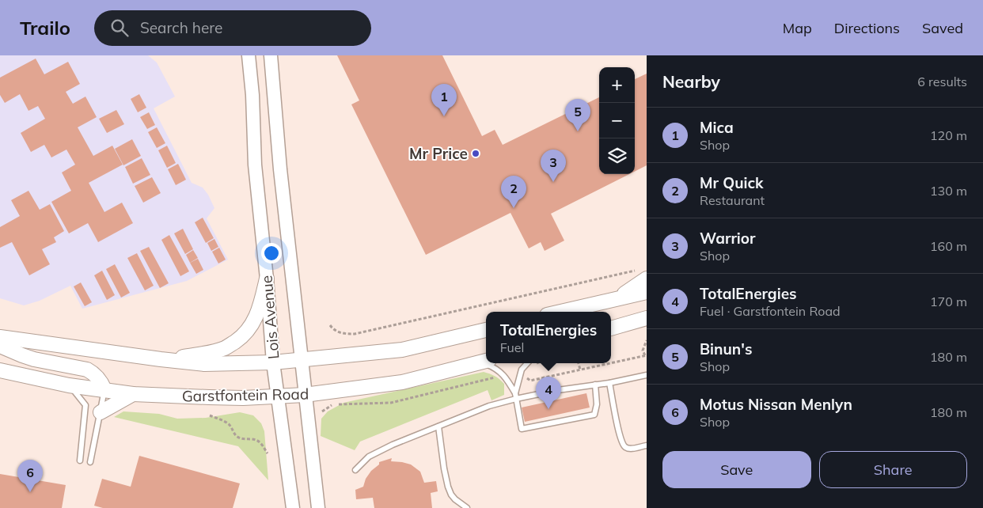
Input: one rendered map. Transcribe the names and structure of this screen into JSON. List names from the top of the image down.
{
  "streets": {
    "main road": ["Garstfontein Road"],
    "street": ["Lois Avenue"]
  },
  "crossings": [
    ["Lois Avenue", "Garstfontein Road"]
  ],
  "places": ["Mr Price"],
  "page": {
    "header": "Trailo",
    "search": "Search here",
    "nav": ["Map", "Directions", "Saved"],
    "heading": ["Nearby", "6 results"],
    "map_buttons": ["+", "−"],
    "pins": [
      "1",
      "5",
      "3",
      "2",
      "4",
      "6"
    ],
    "list": [
      {
        "mark": "1",
        "name": "Mica",
        "note": "Shop",
        "value": "120 m"
      },
      {
        "mark": "2",
        "name": "Mr Quick",
        "note": "Restaurant",
        "value": "130 m"
      },
      {
        "mark": "3",
        "name": "Warrior",
        "note": "Shop",
        "value": "160 m"
      },
      {
        "mark": "4",
        "name": "TotalEnergies",
        "note": "Fuel · Garstfontein Road",
        "value": "170 m"
      },
      {
        "mark": "5",
        "name": "Binun's",
        "note": "Shop",
        "value": "180 m"
      },
      {
        "mark": "6",
        "name": "Motus Nissan Menlyn",
        "note": "Shop",
        "value": "180 m"
      }
    ],
    "popup": ["TotalEnergies", "Fuel"],
    "buttons": ["Save", "Share"]
  }
}
